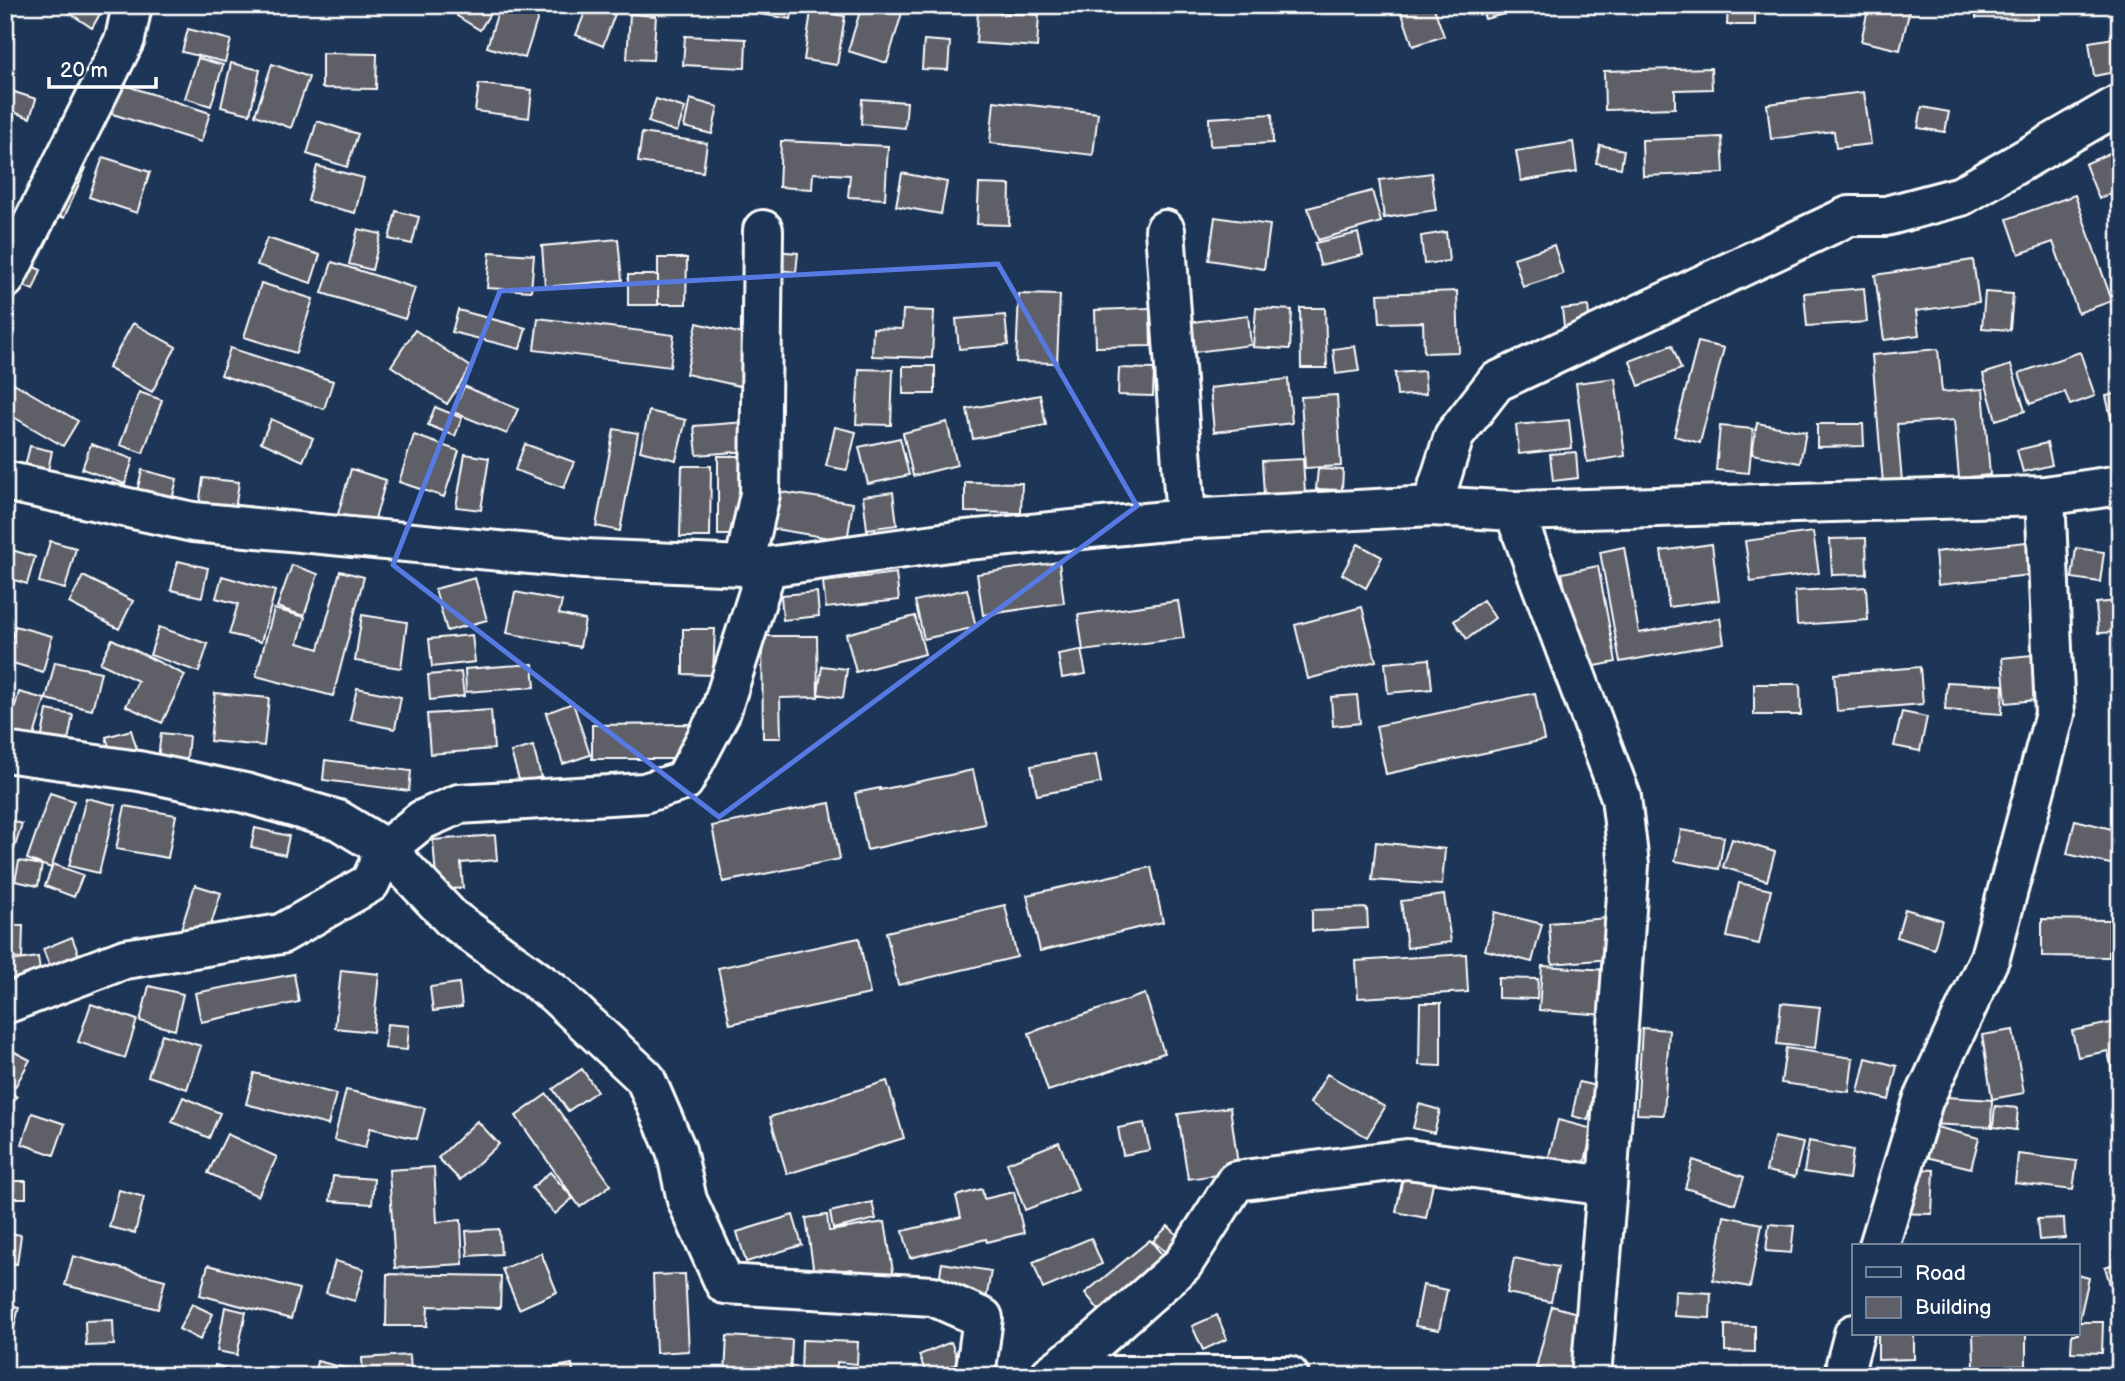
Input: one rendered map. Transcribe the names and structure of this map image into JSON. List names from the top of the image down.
{
  "legend": ["Road", "Building"],
  "scale_bar": "20 m"
}
